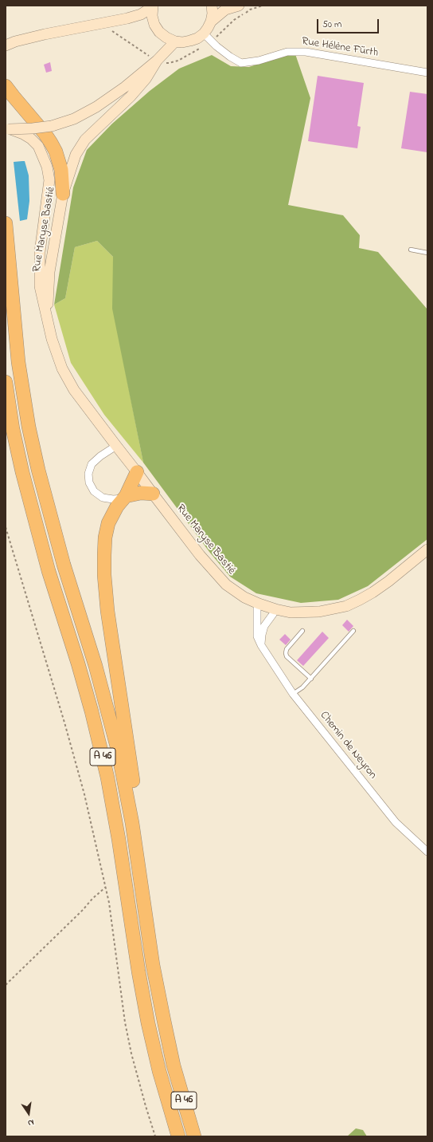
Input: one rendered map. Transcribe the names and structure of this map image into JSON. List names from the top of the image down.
{
  "streets": {
    "highway": ["A 46"],
    "main road": ["Rue Maryse Bastié"],
    "street": ["Rue Hélène Fürth", "Chemin de Neyron"]
  },
  "crossings": [
    ["Rue Maryse Bastié", "Chemin de Neyron"]
  ],
  "scale_bar": "50 m",
  "north": "bottom"
}
